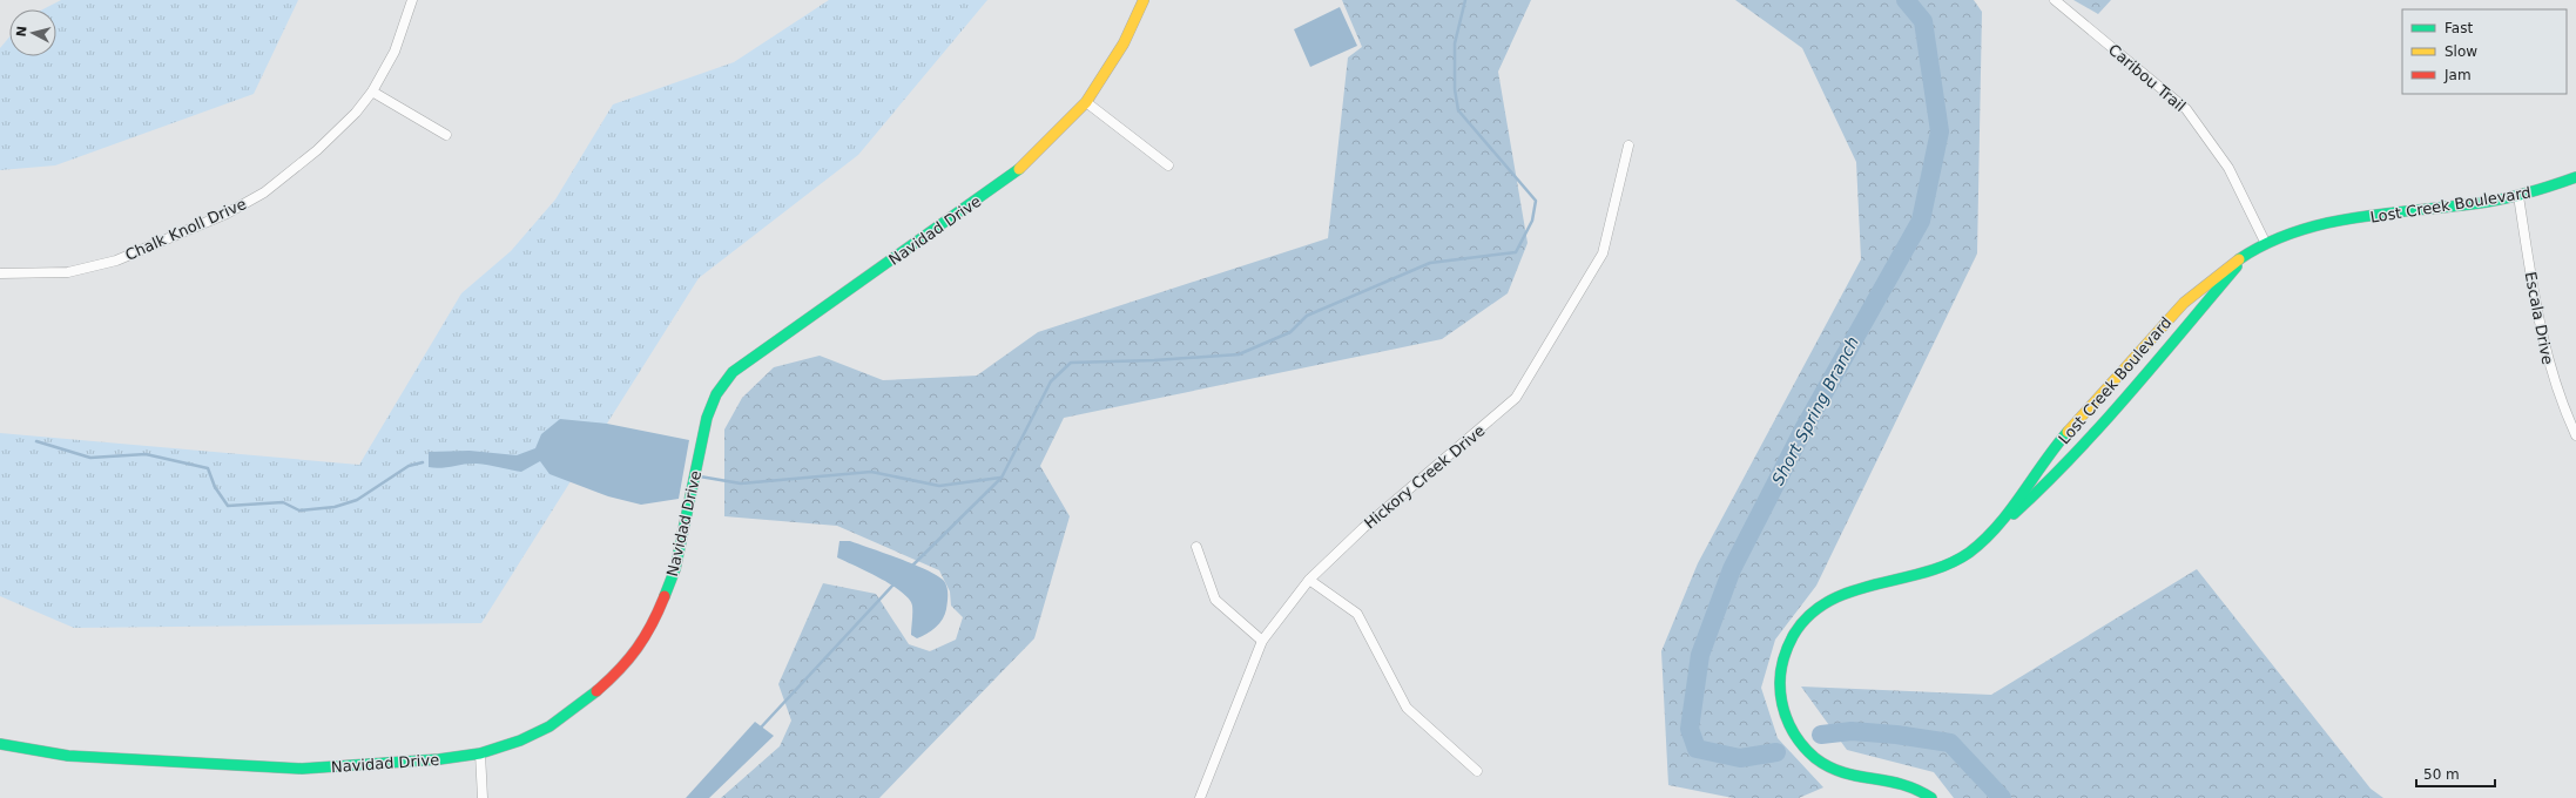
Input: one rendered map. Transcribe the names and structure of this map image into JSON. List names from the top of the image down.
{
  "streets": {
    "street": [
      "Caribou Trail",
      "Lost Creek Boulevard",
      "Chalk Knoll Drive",
      "Navidad Drive",
      "Escala Drive",
      "Hickory Creek Drive"
    ]
  },
  "crossings": [
    ["Caribou Trail", "Lost Creek Boulevard"],
    ["Lost Creek Boulevard", "Escala Drive"]
  ],
  "water": ["Short Spring Branch"],
  "legend": ["Fast", "Slow", "Jam"],
  "scale_bar": "50 m",
  "north": "left"
}
